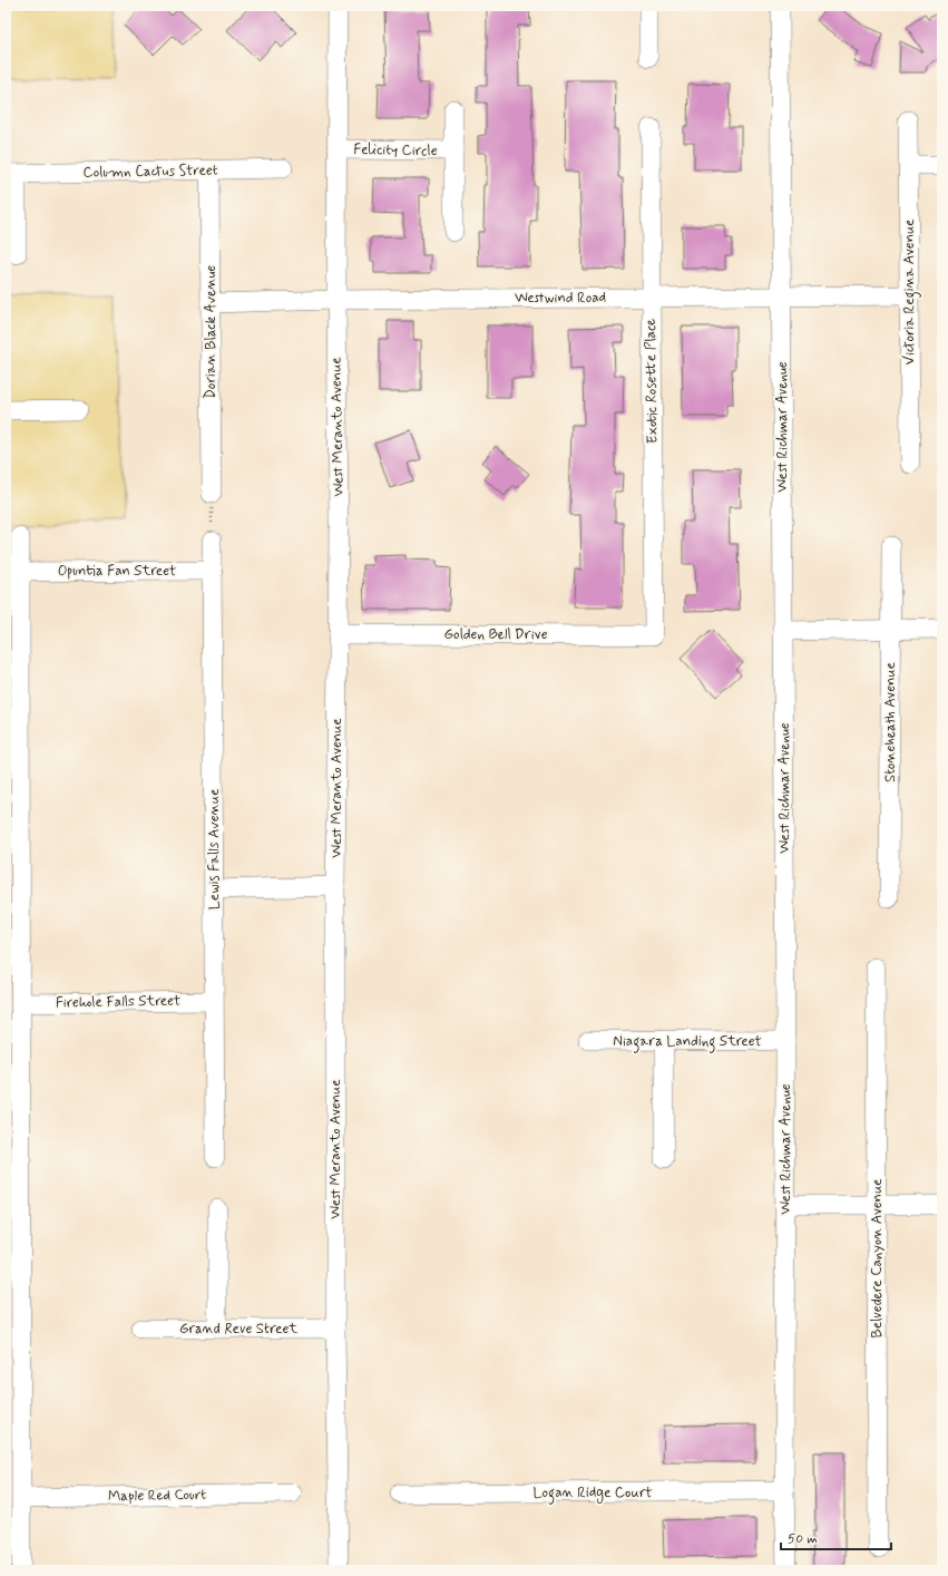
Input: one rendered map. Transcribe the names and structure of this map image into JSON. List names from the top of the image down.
{
  "streets": {
    "street": [
      "Felicity Circle",
      "Column Cactus Street",
      "Victoria Regina Avenue",
      "Westwind Road",
      "Dorian Black Avenue",
      "Exotic Rosette Place",
      "West Meranto Avenue",
      "West Richmar Avenue",
      "Opuntia Fan Street",
      "Golden Bell Drive",
      "Stoneheath Avenue",
      "Lewis Falls Avenue",
      "Firehole Falls Street",
      "Niagara Landing Street",
      "Belvedere Canyon Avenue",
      "Grand Reve Street",
      "Logan Ridge Court",
      "Maple Red Court"
    ]
  },
  "crossings": [
    ["Felicity Circle", "West Meranto Avenue"],
    ["Column Cactus Street", "Dorian Black Avenue"],
    ["Victoria Regina Avenue", "Westwind Road"],
    ["Westwind Road", "Dorian Black Avenue"],
    ["Westwind Road", "Exotic Rosette Place"],
    ["Westwind Road", "West Meranto Avenue"],
    ["Westwind Road", "West Richmar Avenue"],
    ["Exotic Rosette Place", "Golden Bell Drive"],
    ["West Meranto Avenue", "Golden Bell Drive"],
    ["West Meranto Avenue", "Grand Reve Street"],
    ["West Richmar Avenue", "Niagara Landing Street"],
    ["West Richmar Avenue", "Logan Ridge Court"],
    ["Opuntia Fan Street", "Lewis Falls Avenue"],
    ["Lewis Falls Avenue", "Firehole Falls Street"]
  ],
  "scale_bar": "50 m"
}
